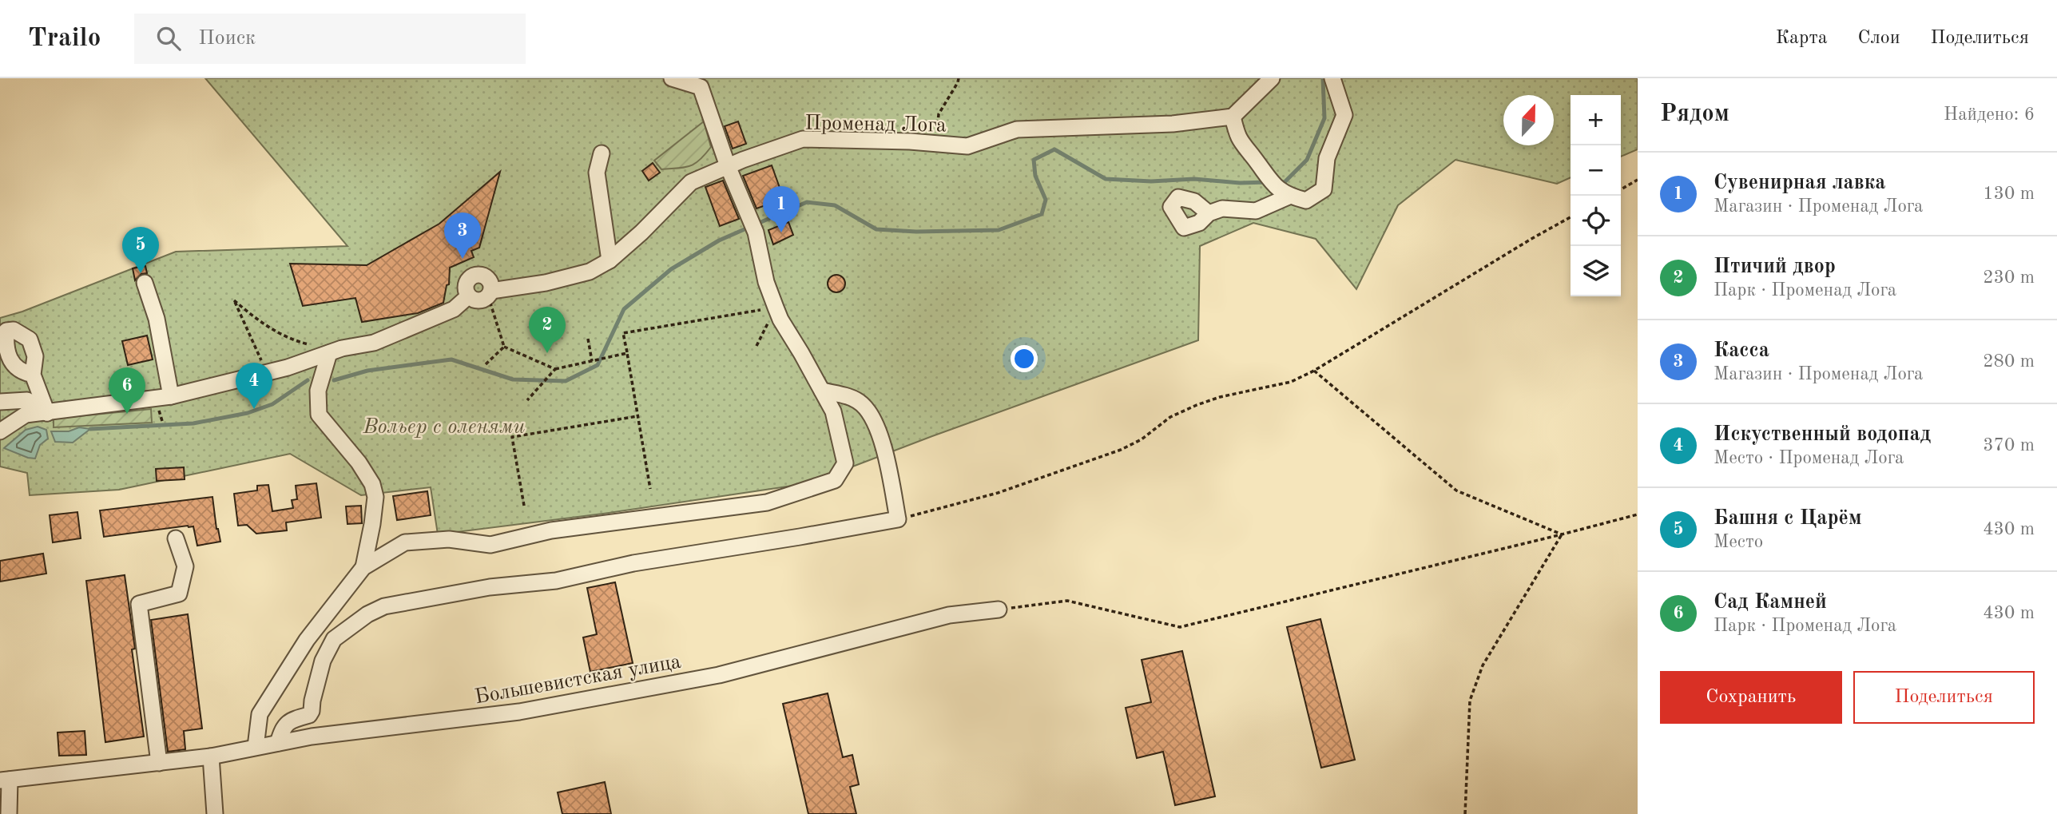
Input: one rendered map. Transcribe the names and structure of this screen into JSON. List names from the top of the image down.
{
  "streets": {
    "street": ["Променад Лога", "Большевистская улица"]
  },
  "parks": ["Вольер с оленями"],
  "north": "top",
  "page": {
    "header": "Trailo",
    "search": "Поиск",
    "nav": ["Карта", "Слои", "Поделиться"],
    "heading": ["Рядом", "Найдено: 6"],
    "map_buttons": ["+", "−"],
    "list": [
      {
        "mark": "1",
        "name": "Сувенирная лавка",
        "note": "Магазин · Променад Лога",
        "value": "130 m"
      },
      {
        "mark": "2",
        "name": "Птичий двор",
        "note": "Парк · Променад Лога",
        "value": "230 m"
      },
      {
        "mark": "3",
        "name": "Касса",
        "note": "Магазин · Променад Лога",
        "value": "280 m"
      },
      {
        "mark": "4",
        "name": "Искуственный водопад",
        "note": "Место · Променад Лога",
        "value": "370 m"
      },
      {
        "mark": "5",
        "name": "Башня с Царём",
        "note": "Место",
        "value": "430 m"
      },
      {
        "mark": "6",
        "name": "Сад Камней",
        "note": "Парк · Променад Лога",
        "value": "430 m"
      }
    ],
    "pins": [
      "1",
      "3",
      "5",
      "2",
      "4",
      "6"
    ],
    "buttons": ["Сохранить", "Поделиться"]
  }
}
